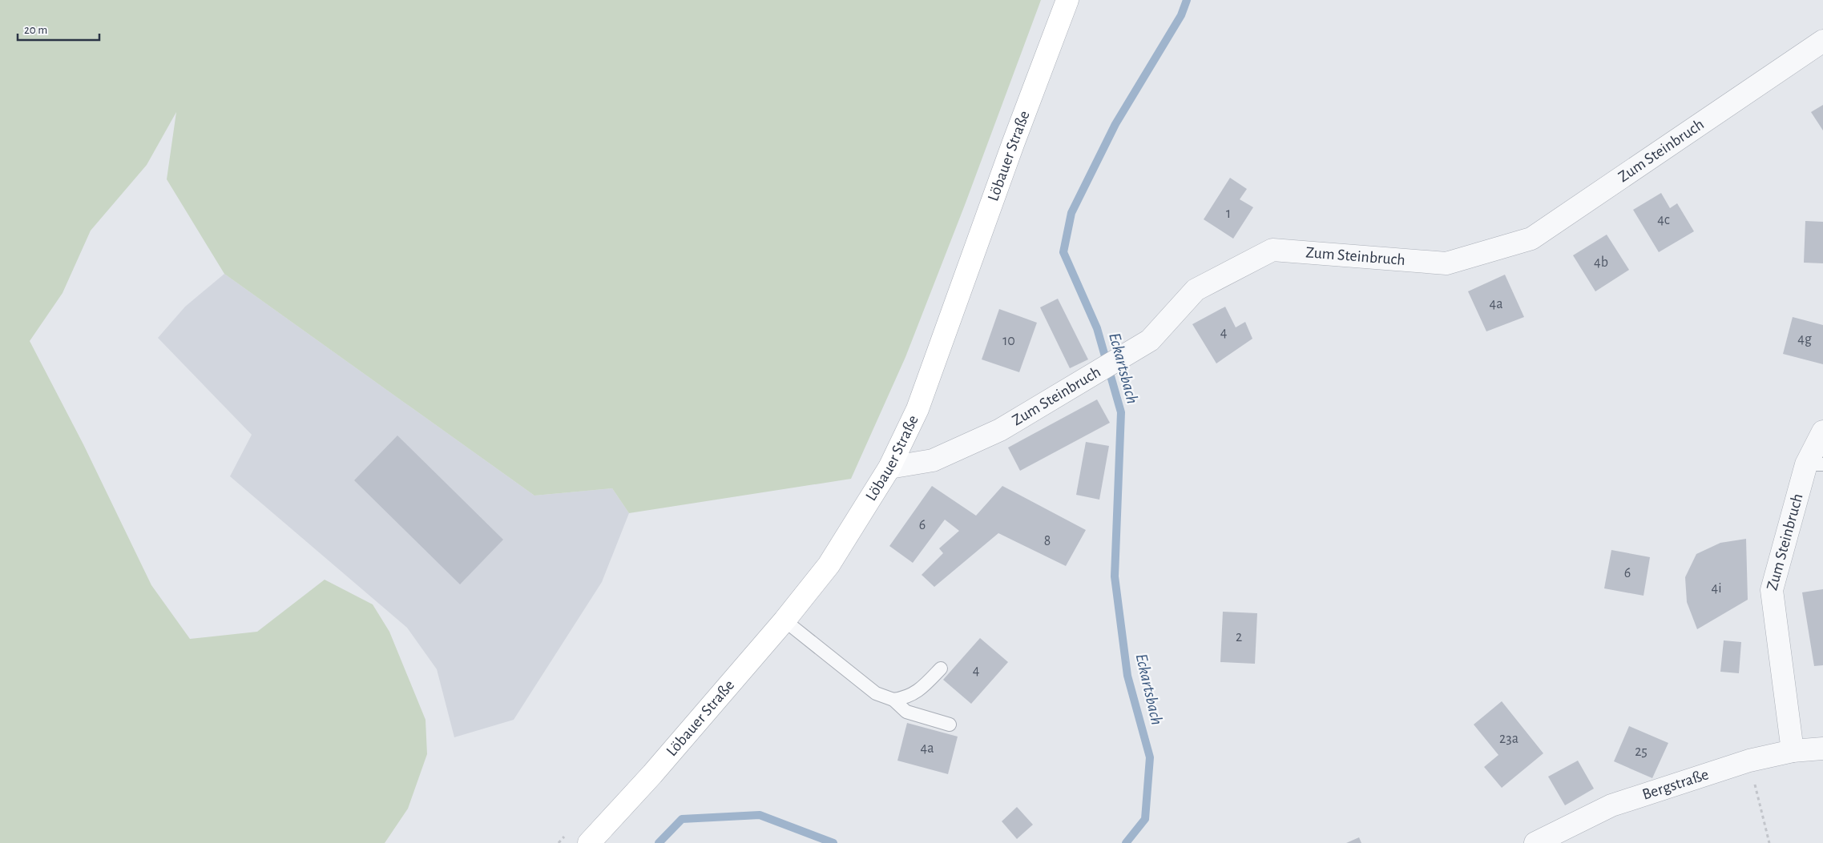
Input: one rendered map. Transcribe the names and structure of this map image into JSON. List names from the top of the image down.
{
  "streets": {
    "main road": ["Löbauer Straße"],
    "street": ["Zum Steinbruch", "Bergstraße"]
  },
  "crossings": [
    ["Zum Steinbruch", "Löbauer Straße"],
    ["Zum Steinbruch", "Bergstraße"]
  ],
  "water": ["Eckartsbach"],
  "house_numbers": [
    "1",
    "4c",
    "4b",
    "4a",
    "4",
    "4g",
    "10",
    "6",
    "8",
    "6",
    "4i",
    "2",
    "4",
    "23a",
    "4a",
    "25"
  ],
  "scale_bar": "20 m"
}
